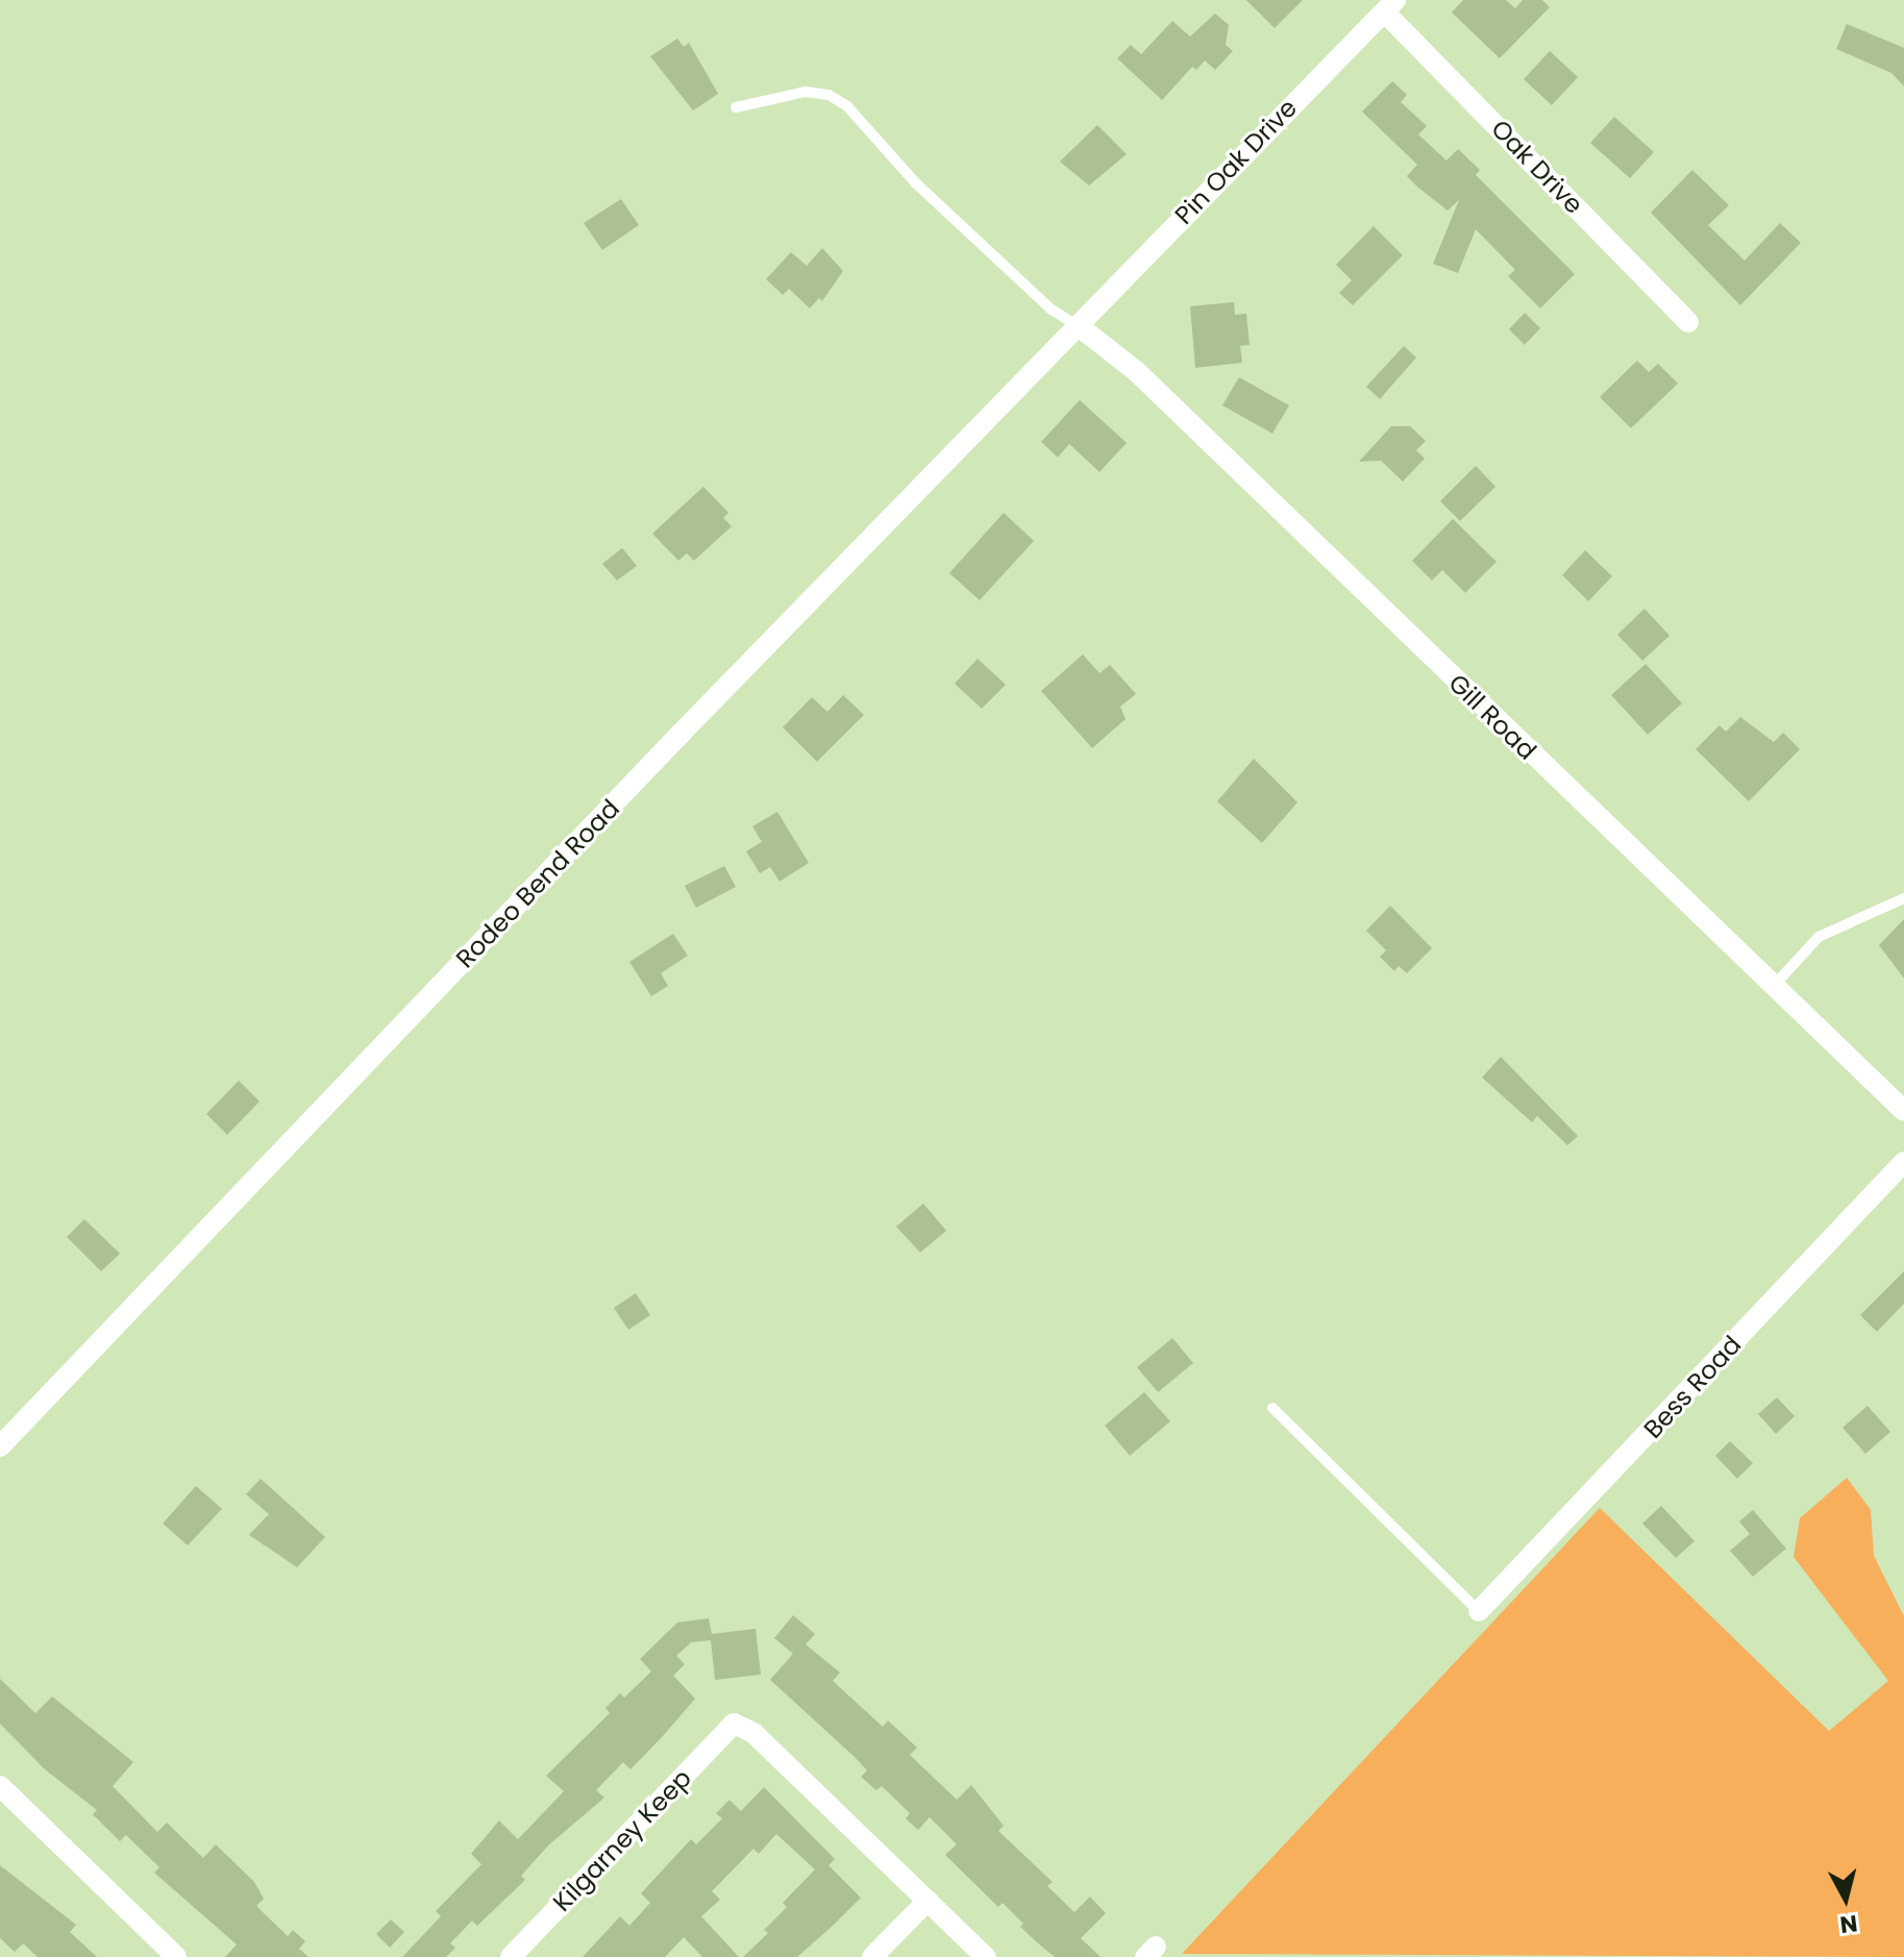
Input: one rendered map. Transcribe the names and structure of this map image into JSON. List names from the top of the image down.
{
  "streets": {
    "street": [
      "Pin Oak Drive",
      "Oak Drive",
      "Gill Road",
      "Rodeo Bend Road",
      "Bess Road",
      "Kilgarney Keep"
    ]
  },
  "crossings": [
    ["Pin Oak Drive", "Oak Drive"],
    ["Pin Oak Drive", "Gill Road"],
    ["Pin Oak Drive", "Rodeo Bend Road"],
    ["Gill Road", "Rodeo Bend Road"]
  ],
  "north": "bottom"
}
